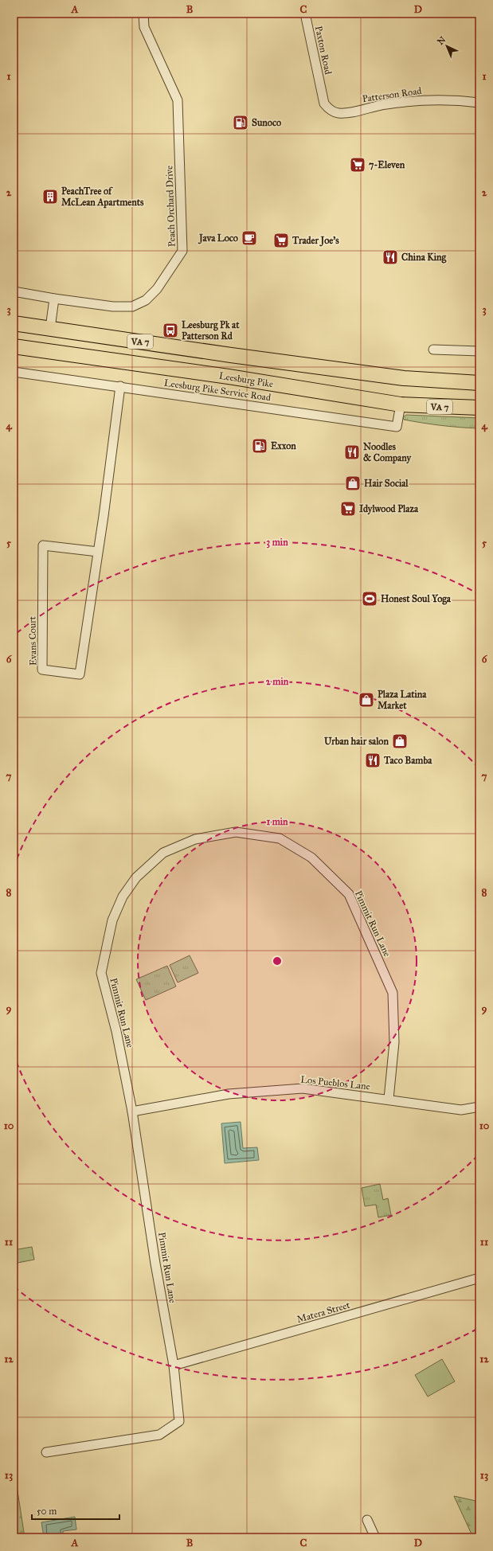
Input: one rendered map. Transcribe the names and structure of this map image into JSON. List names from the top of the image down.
{
  "streets": {
    "main road": ["VA 7", "Leesburg Pike"],
    "street": [
      "Paxton Road",
      "Patterson Road",
      "Peach Orchard Drive",
      "Leesburg Pike Service Road",
      "Evans Court",
      "Pimmit Run Lane",
      "Los Pueblos Lane",
      "Matera Street"
    ]
  },
  "crossings": [
    ["Paxton Road", "Patterson Road"],
    ["Leesburg Pike", "Leesburg Pike Service Road"],
    ["Leesburg Pike Service Road", "Evans Court"],
    ["Pimmit Run Lane", "Los Pueblos Lane"],
    ["Pimmit Run Lane", "Matera Street"]
  ],
  "places": {
    "fuel station": ["Sunoco", "Exxon"],
    "supermarket": ["7-Eleven", "Trader Joe's", "Idylwood Plaza"],
    "building": ["PeachTree of McLean Apartments"],
    "cafe": ["Java Loco"],
    "restaurant": ["China King", "Noodles & Company", "Taco Bamba"],
    "bus stop": ["Leesburg Pk at Patterson Rd"],
    "shop": ["Hair Social", "Plaza Latina Market", "Urban hair salon"],
    "sports": ["Honest Soul Yoga"]
  },
  "scale_bar": "50 m",
  "north": "top left",
  "grid": {
    "columns": [
      "A",
      "B",
      "C",
      "D"
    ],
    "rows": [
      "1",
      "2",
      "3",
      "4",
      "5",
      "6",
      "7",
      "8",
      "9",
      "10",
      "11",
      "12",
      "13"
    ]
  },
  "rings": ["3 min", "2 min", "1 min"]
}
